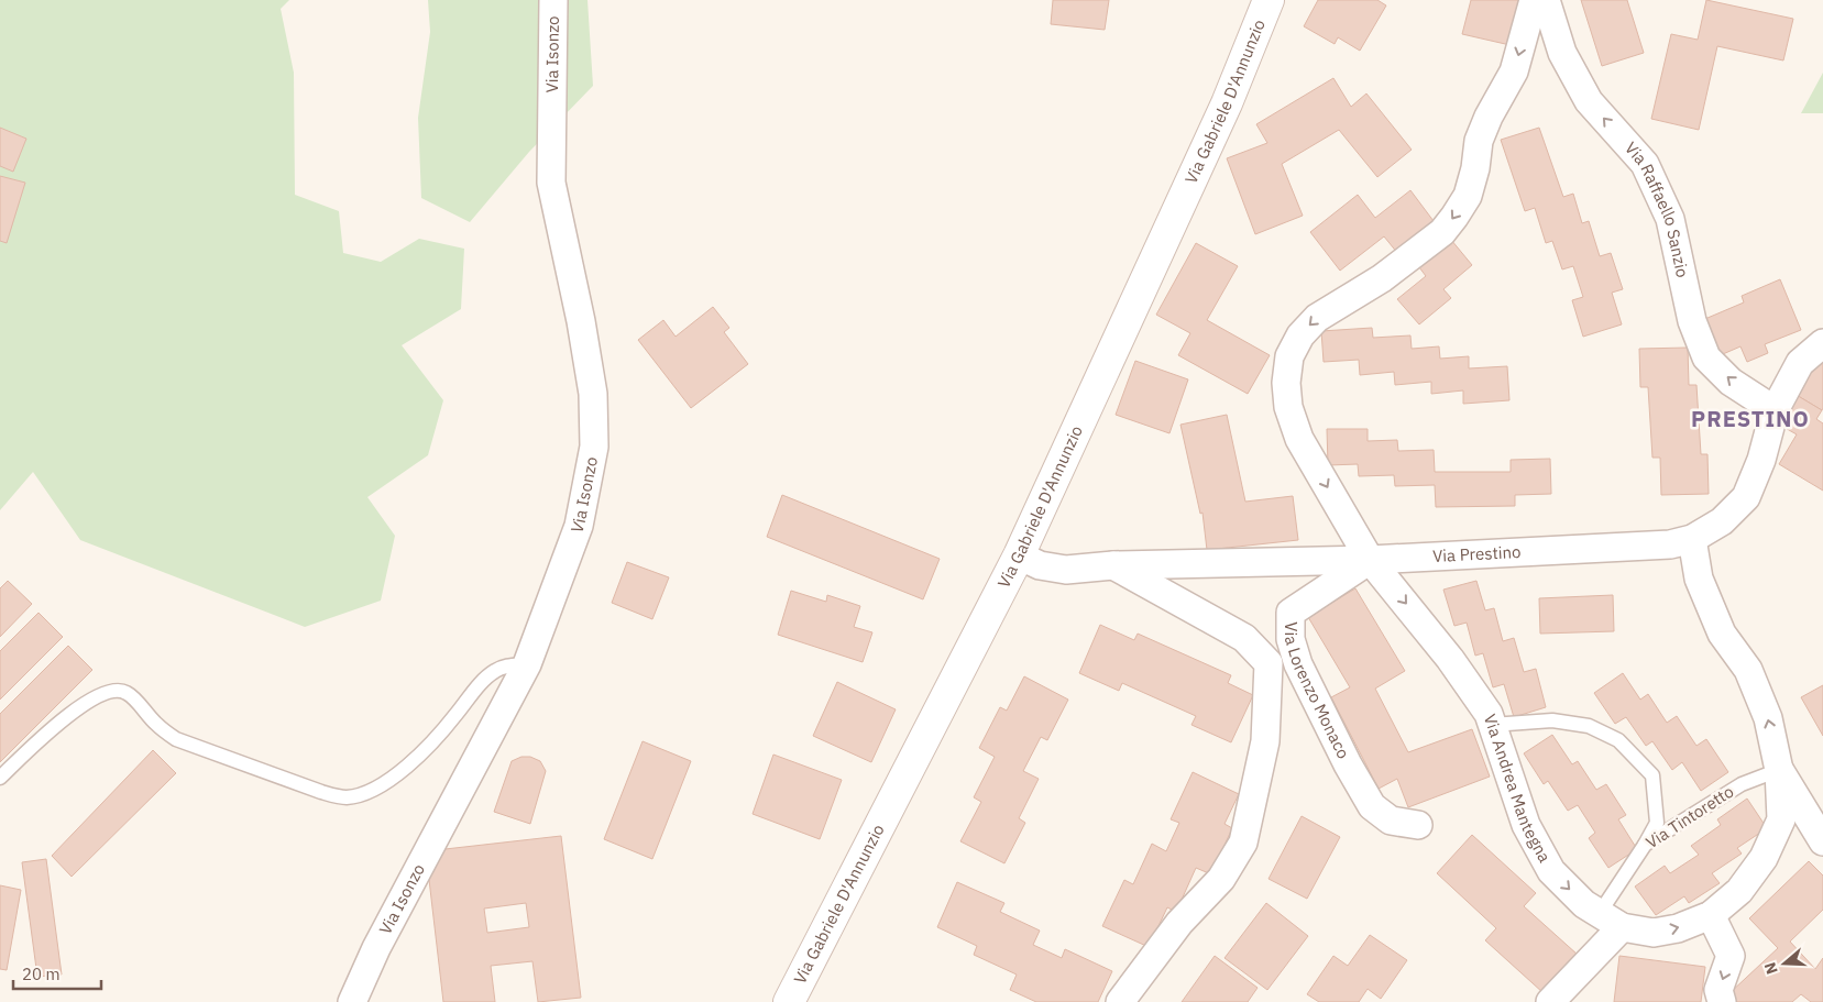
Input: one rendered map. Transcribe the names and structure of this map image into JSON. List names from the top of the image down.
{
  "streets": {
    "main road": ["Via Gabriele D'Annunzio"],
    "street": [
      "Via Isonzo",
      "Via Raffaello Sanzio",
      "Via Prestino",
      "Via Lorenzo Monaco",
      "Via Andrea Mantegna"
    ],
    "lane": ["Via Tintoretto"]
  },
  "crossings": [
    ["Via Gabriele D'Annunzio", "Via Prestino"],
    ["Via Raffaello Sanzio", "Via Prestino"],
    ["Via Prestino", "Via Lorenzo Monaco"],
    ["Via Prestino", "Via Andrea Mantegna"],
    ["Via Lorenzo Monaco", "Via Andrea Mantegna"],
    ["Via Andrea Mantegna", "Via Tintoretto"]
  ],
  "one_way": ["Via Raffaello Sanzio"],
  "districts": ["PRESTINO"],
  "scale_bar": "20 m",
  "north": "left"
}
